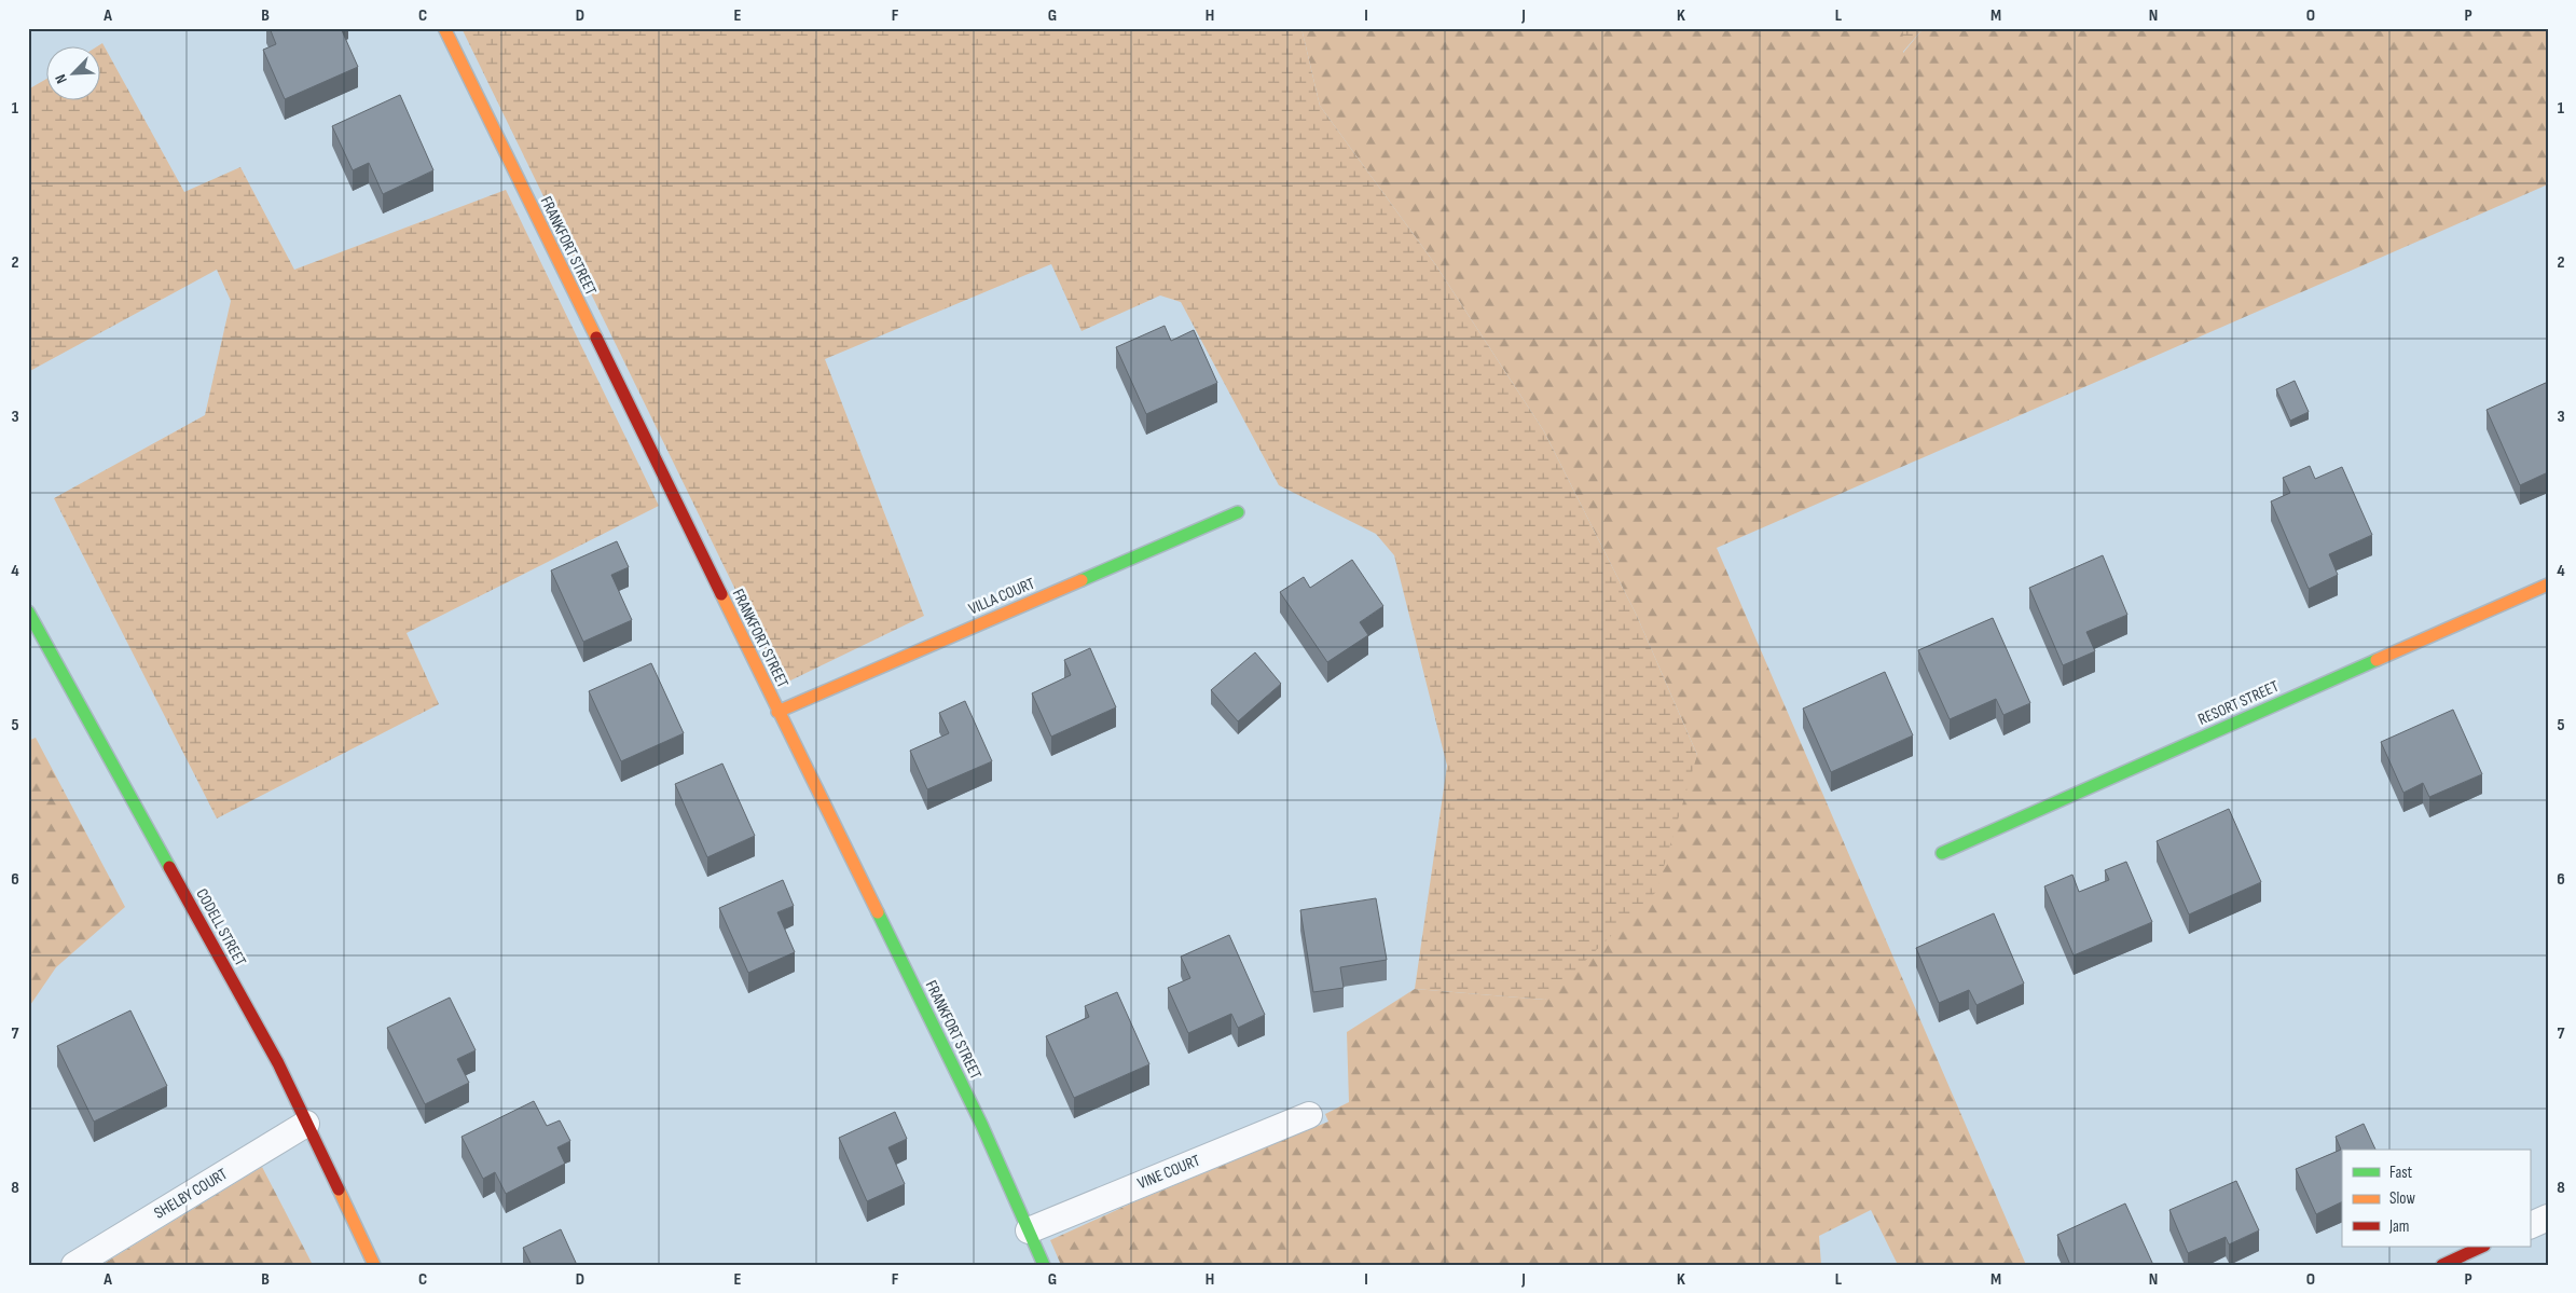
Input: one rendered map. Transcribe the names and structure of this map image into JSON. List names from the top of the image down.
{
  "streets": {
    "street": [
      "FRANKFORT STREET",
      "VILLA COURT",
      "RESORT STREET",
      "CODELL STREET",
      "VINE COURT",
      "SHELBY COURT"
    ]
  },
  "crossings": [
    ["FRANKFORT STREET", "VILLA COURT"],
    ["FRANKFORT STREET", "VINE COURT"],
    ["CODELL STREET", "SHELBY COURT"]
  ],
  "legend": ["Fast", "Slow", "Jam"],
  "north": "bottom left",
  "grid": {
    "columns": [
      "A",
      "B",
      "C",
      "D",
      "E",
      "F",
      "G",
      "H",
      "I",
      "J",
      "K",
      "L",
      "M",
      "N",
      "O",
      "P"
    ],
    "rows": [
      "1",
      "2",
      "3",
      "4",
      "5",
      "6",
      "7",
      "8"
    ]
  }
}
